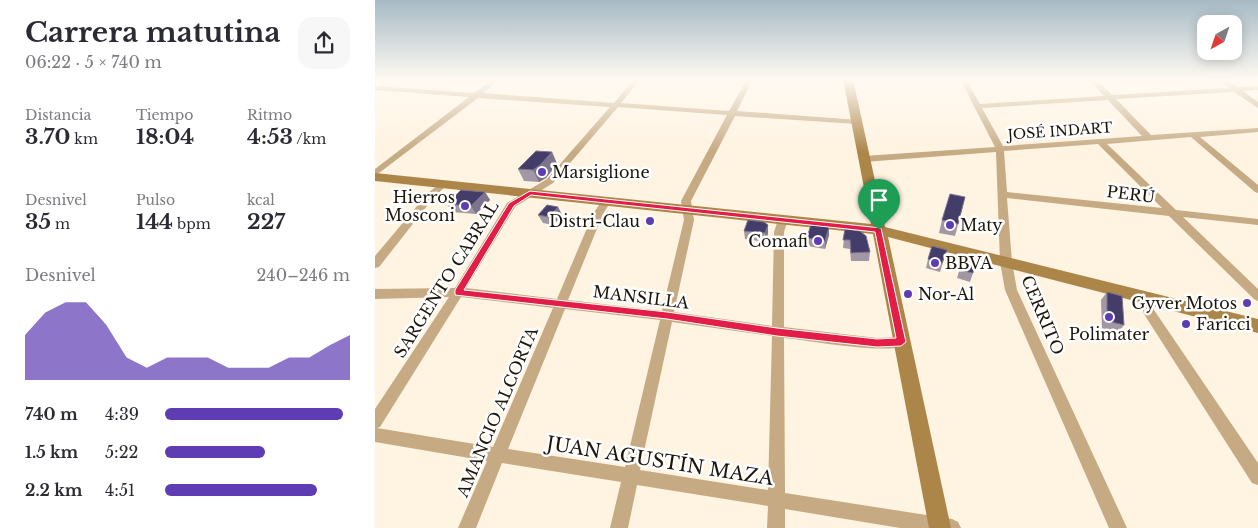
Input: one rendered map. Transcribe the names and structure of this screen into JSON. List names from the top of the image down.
{
  "streets": {
    "street": [
      "JOSÉ INDART",
      "PERÚ",
      "SARGENTO CABRAL",
      "MANSILLA",
      "CERRITO",
      "AMANCIO ALCORTA",
      "JUAN AGUSTÍN MAZA"
    ]
  },
  "crossings": [
    ["JOSÉ INDART", "CERRITO"],
    ["PERÚ", "CERRITO"],
    ["SARGENTO CABRAL", "MANSILLA"],
    ["MANSILLA", "AMANCIO ALCORTA"],
    ["AMANCIO ALCORTA", "JUAN AGUSTÍN MAZA"]
  ],
  "places": [
    "Marsiglione",
    "Hierros Mosconi",
    "Distri-Clau",
    "Maty",
    "Comafi",
    "BBVA",
    "Nor-Al",
    "Gyver Motos",
    "Polimater",
    "Faricci"
  ],
  "north": "bottom left",
  "page": {
    "heading": ["Carrera matutina", "06:22 · 5 × 740 m"],
    "stats": [
      ["Distancia", "3.70 km"],
      ["Tiempo", "18:04"],
      ["Ritmo", "4:53 /km"],
      ["Desnivel", "35 m"],
      ["Pulso", "144 bpm"],
      ["kcal", "227"]
    ],
    "chart": ["Desnivel", "240–246 m"],
    "list": [
      {
        "name": "740 m",
        "note": "4:39"
      },
      {
        "name": "1.5 km",
        "note": "5:22"
      },
      {
        "name": "2.2 km",
        "note": "4:51"
      }
    ]
  }
}
